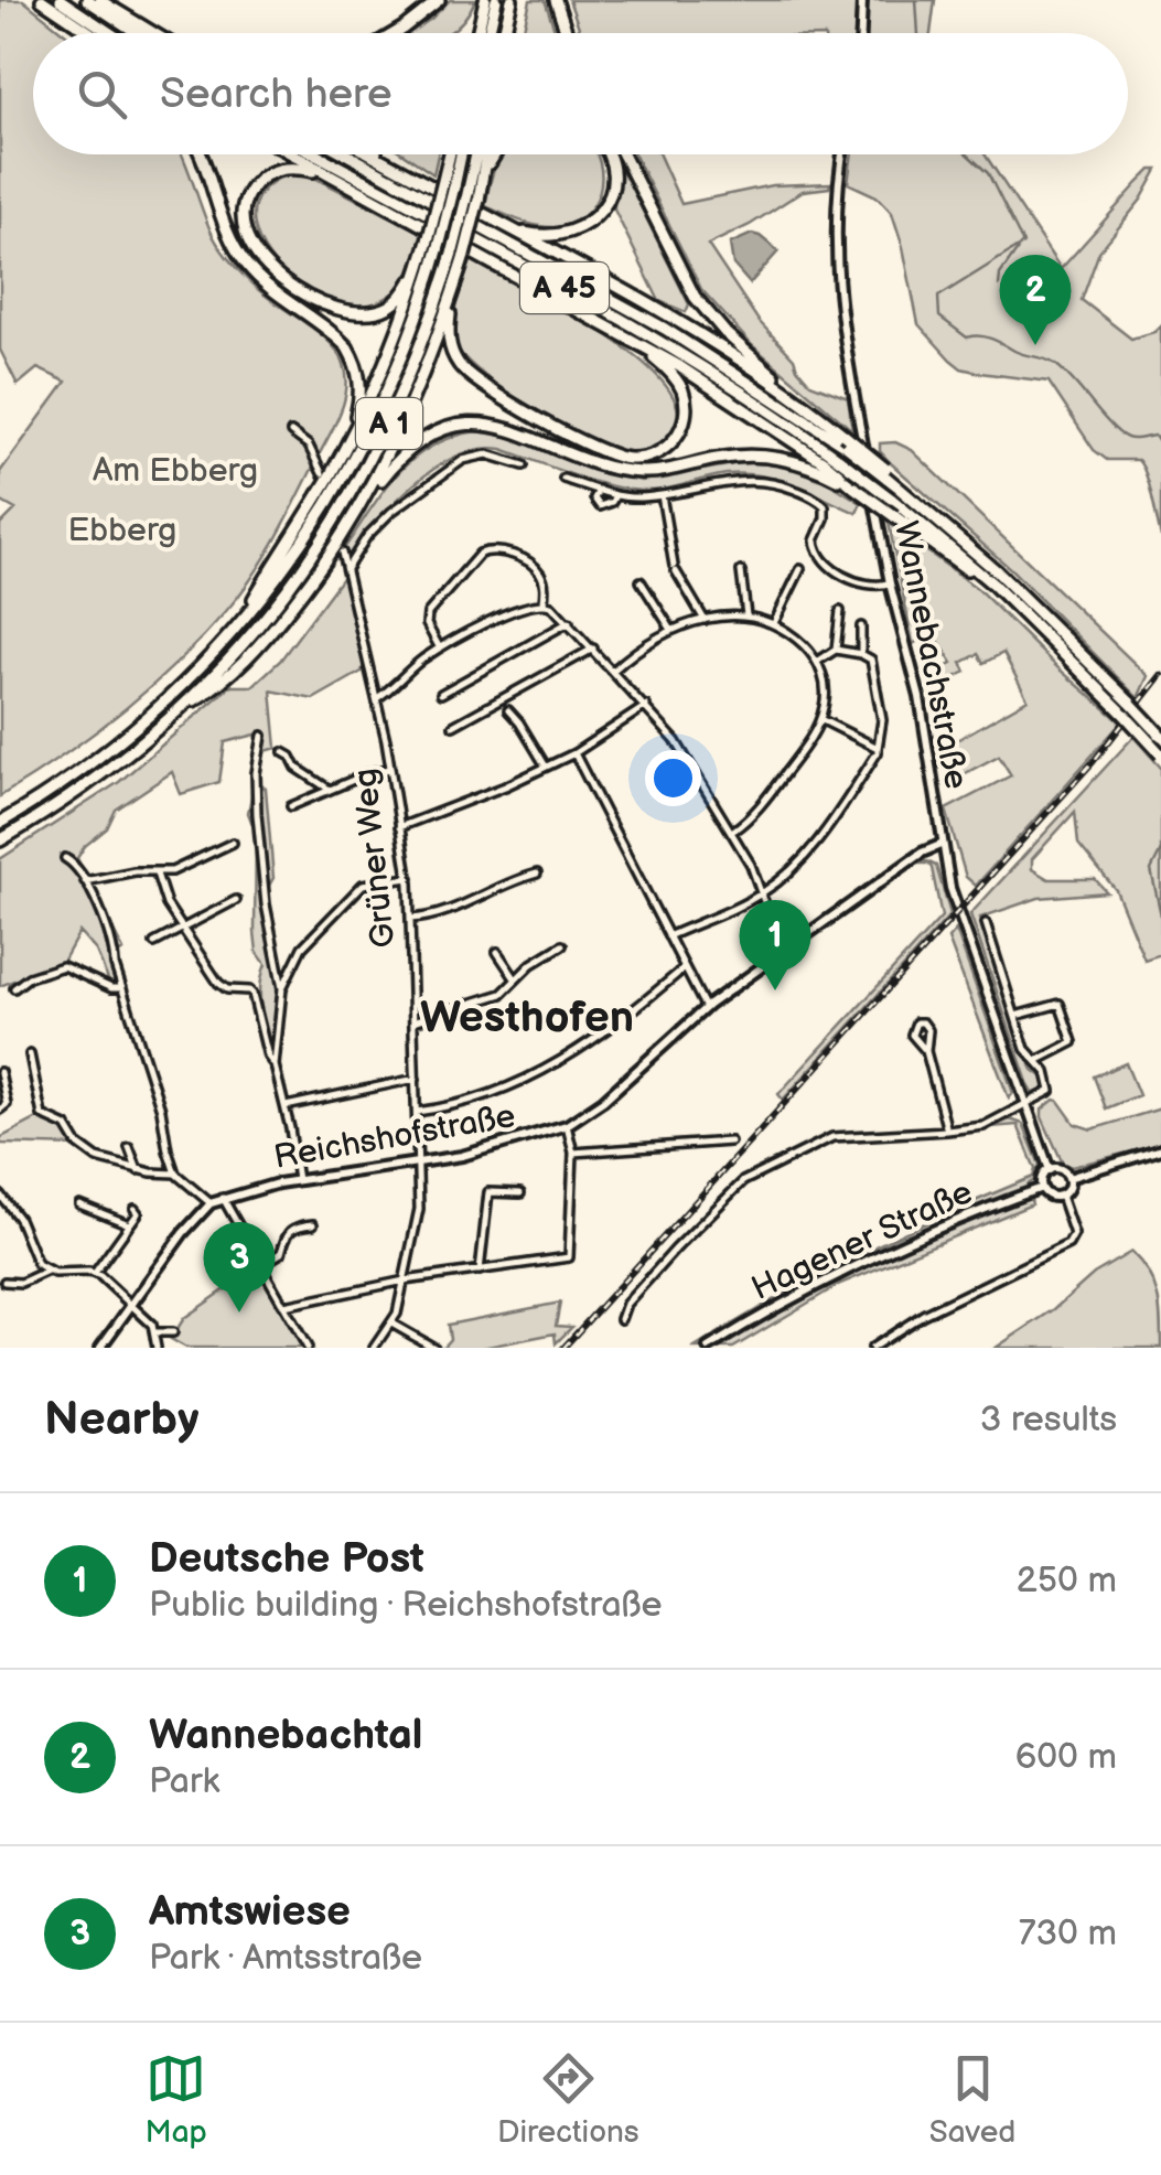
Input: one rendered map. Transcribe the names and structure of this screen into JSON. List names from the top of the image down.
{
  "streets": {
    "highway": ["A 45", "A 1"],
    "main road": ["Wannebachstraße", "Reichshofstraße", "Hagener Straße"],
    "street": ["Grüner Weg"]
  },
  "crossings": [
    ["Wannebachstraße", "Reichshofstraße"],
    ["Wannebachstraße", "Hagener Straße"],
    ["Grüner Weg", "Reichshofstraße"]
  ],
  "districts": ["Westhofen"],
  "parks": ["Am Ebberg", "Ebberg"],
  "page": {
    "search": "Search here",
    "pins": ["2", "1", "3"],
    "heading": ["Nearby", "3 results"],
    "list": [
      {
        "mark": "1",
        "name": "Deutsche Post",
        "note": "Public building · Reichshofstraße",
        "value": "250 m"
      },
      {
        "mark": "2",
        "name": "Wannebachtal",
        "note": "Park",
        "value": "600 m"
      },
      {
        "mark": "3",
        "name": "Amtswiese",
        "note": "Park · Amtsstraße",
        "value": "730 m"
      }
    ],
    "nav": ["Map", "Directions", "Saved"]
  }
}
